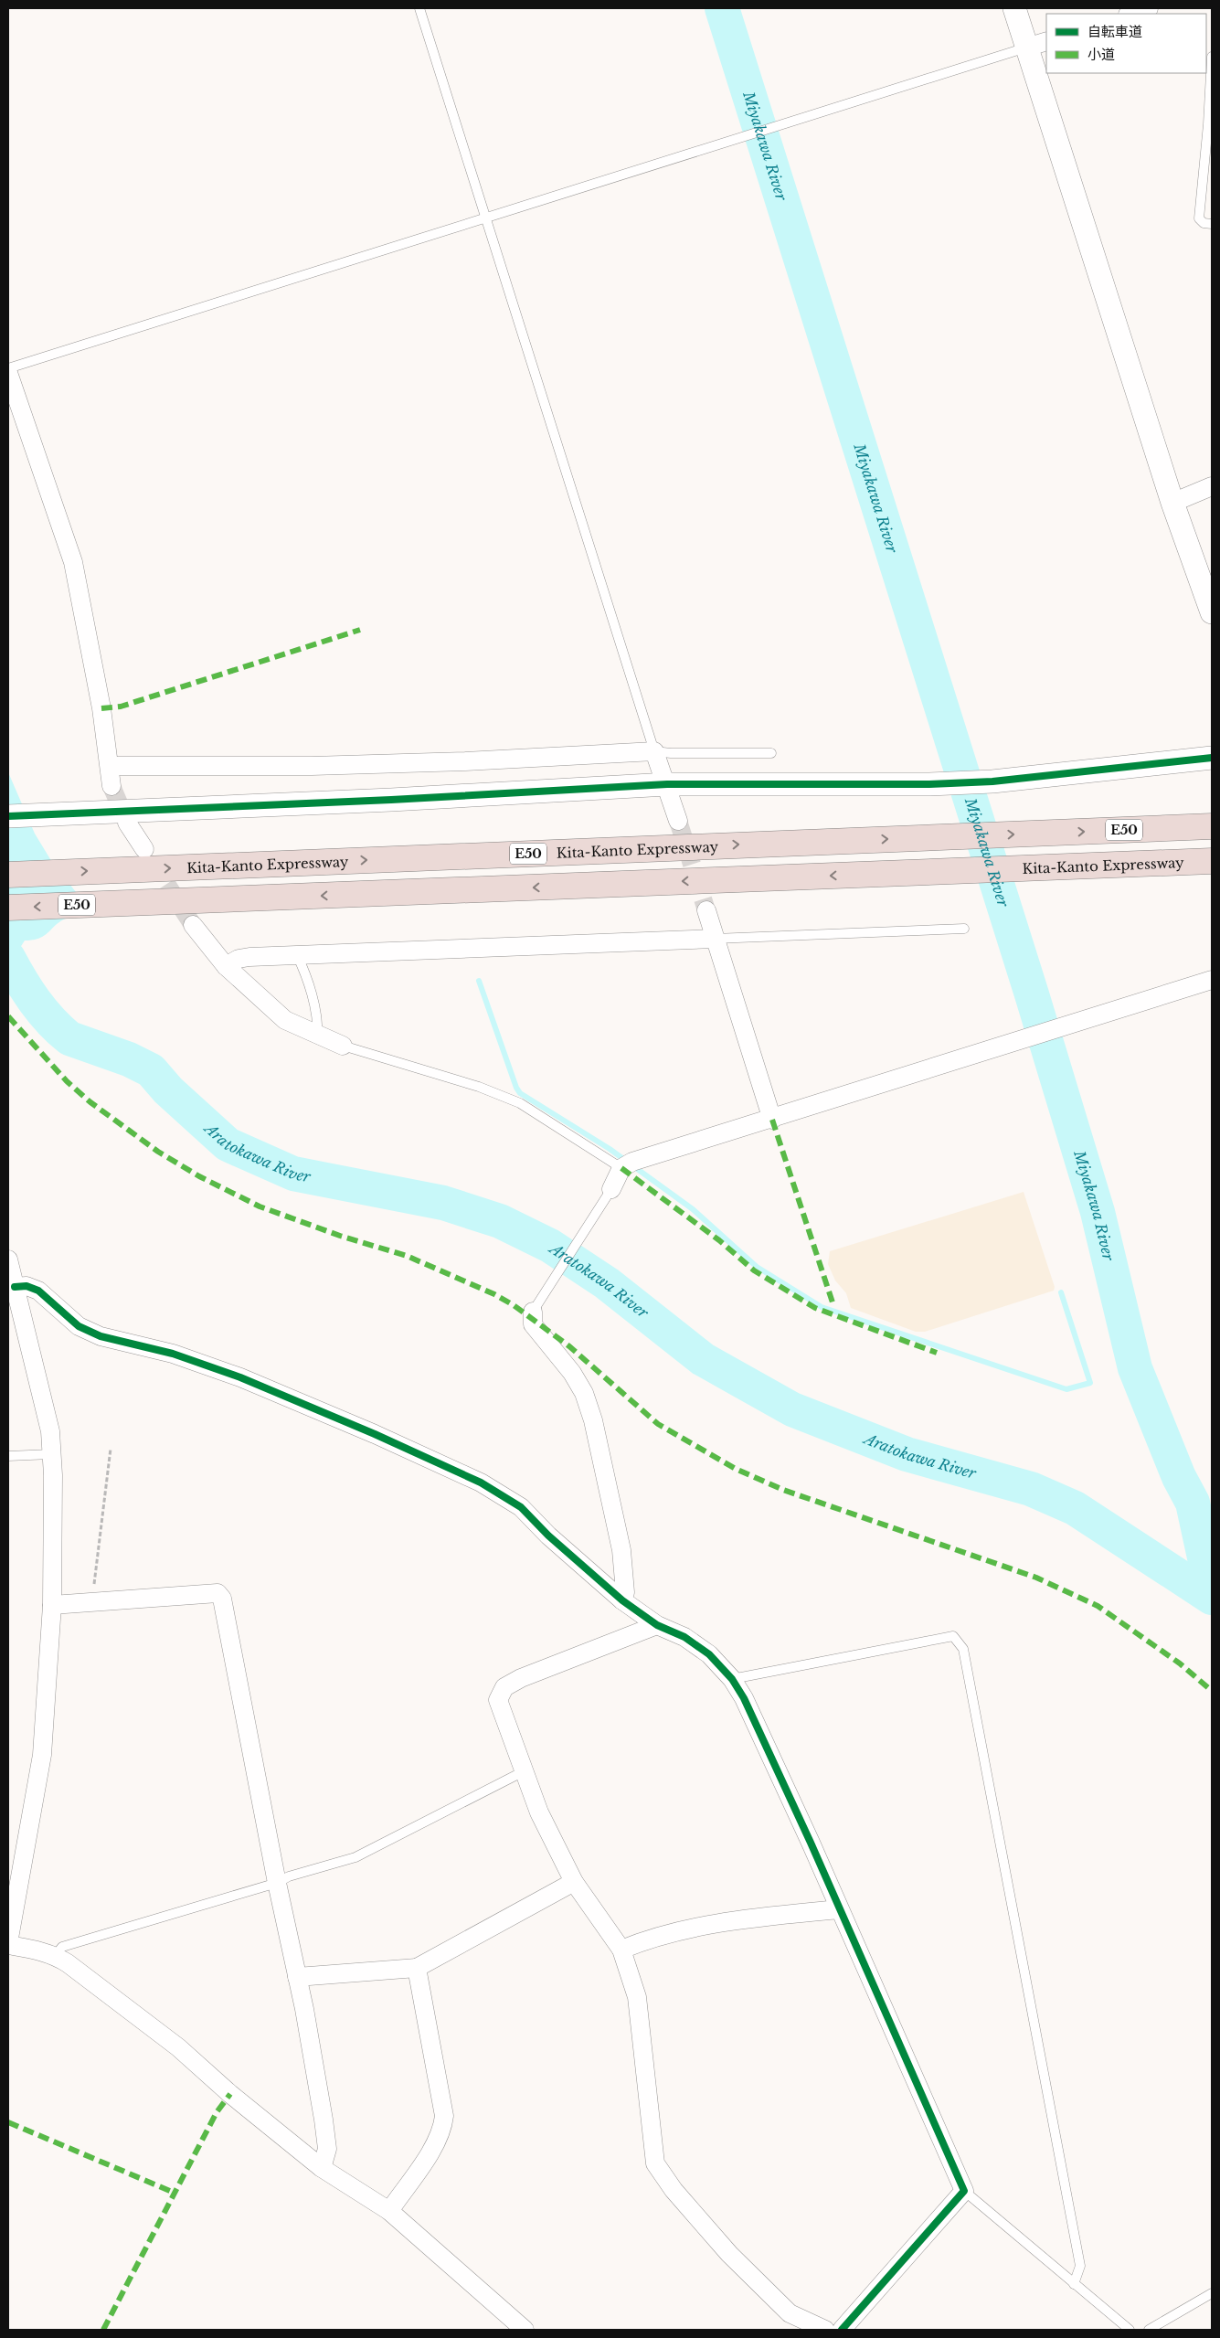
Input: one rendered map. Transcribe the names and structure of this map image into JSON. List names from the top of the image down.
{
  "streets": {
    "highway": ["E50", "Kita-Kanto Expressway"]
  },
  "water": ["Miyakawa River", "Aratokawa River"],
  "legend": ["自転車道", "小道"]
}
